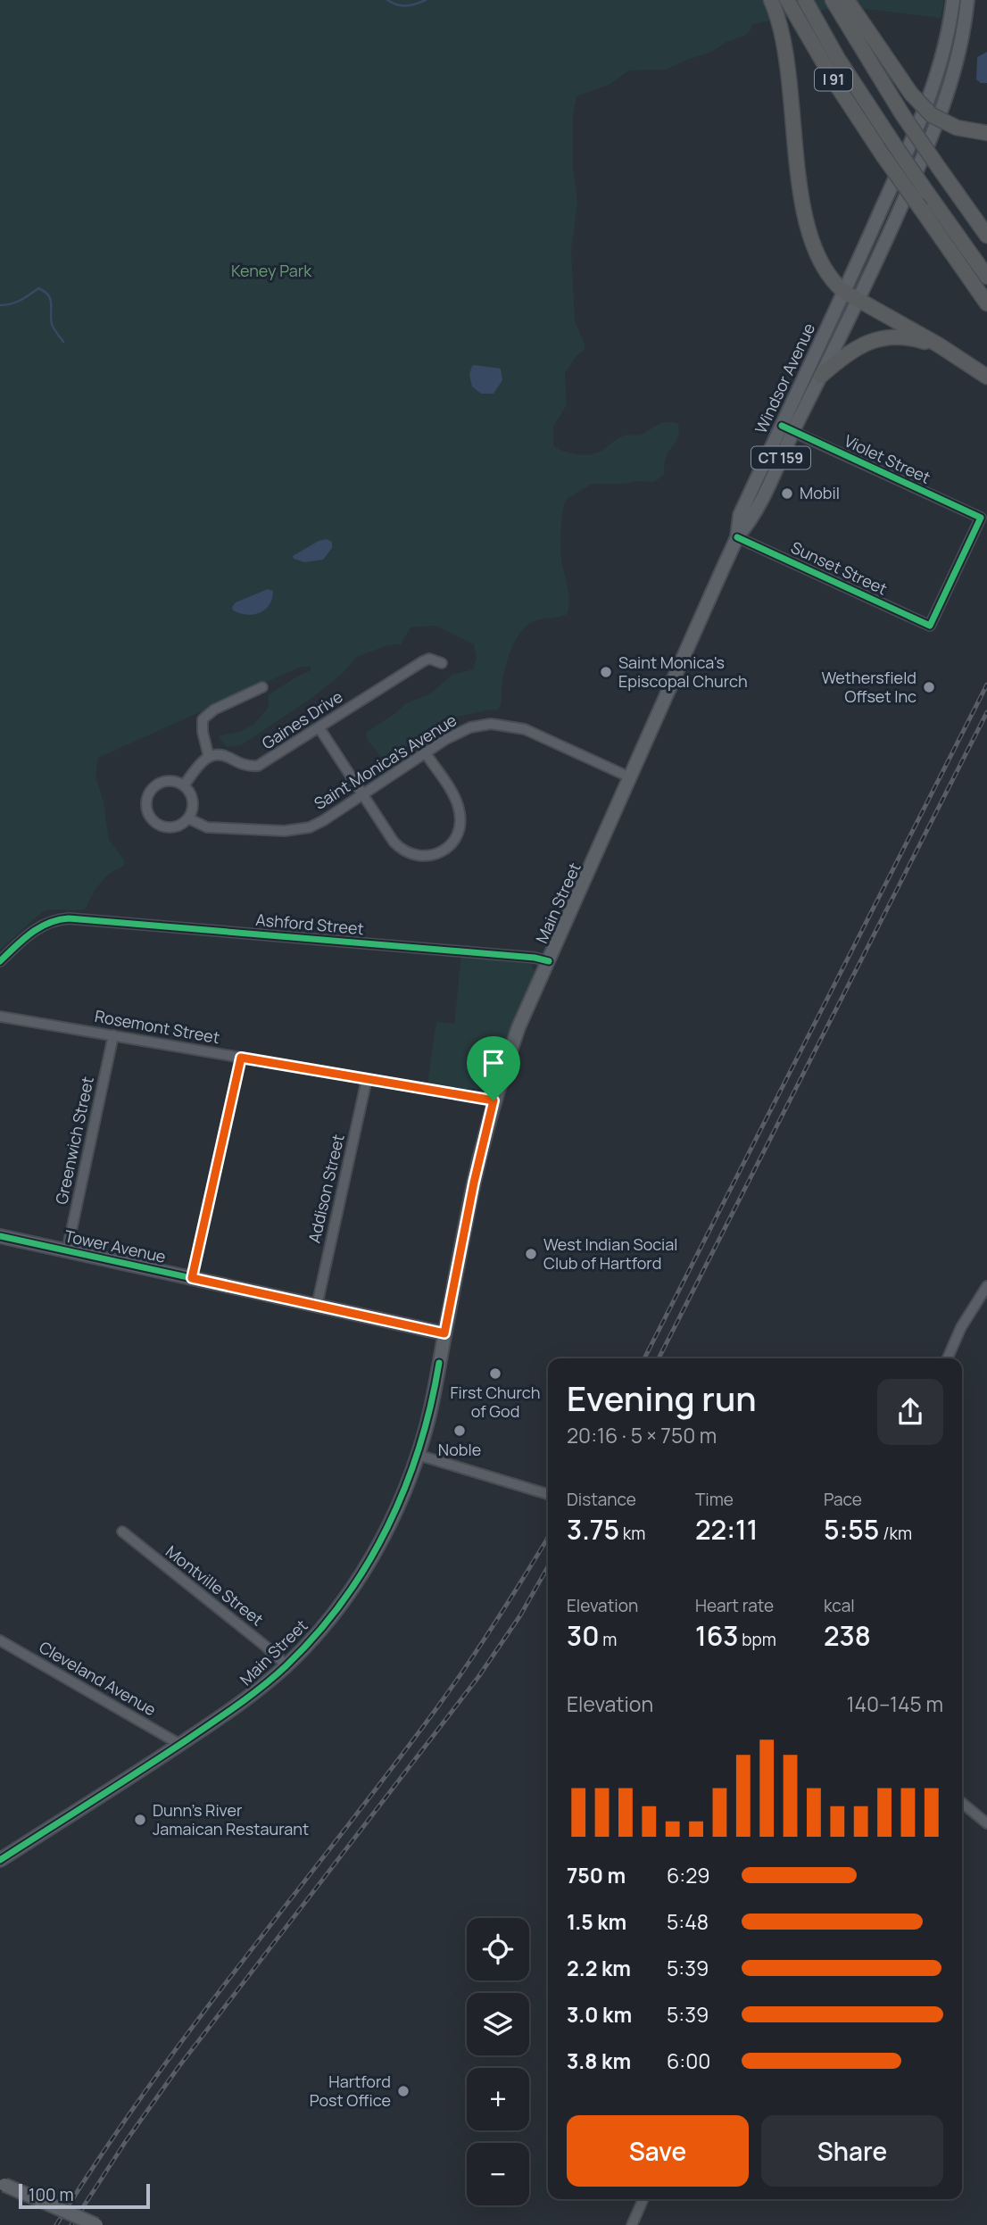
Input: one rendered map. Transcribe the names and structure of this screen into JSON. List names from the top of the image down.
{
  "streets": {
    "highway": ["I 91"],
    "main road": [
      "Windsor Avenue",
      "CT 159",
      "Main Street",
      "Tower Avenue"
    ],
    "street": [
      "Violet Street",
      "Sunset Street",
      "Gaines Drive",
      "Saint Monica's Avenue",
      "Ashford Street",
      "Rosemont Street",
      "Greenwich Street",
      "Addison Street",
      "Montville Street",
      "Cleveland Avenue"
    ]
  },
  "crossings": [
    ["Windsor Avenue", "Violet Street"],
    ["Windsor Avenue", "Sunset Street"],
    ["Windsor Avenue", "Main Street"],
    ["Violet Street", "Sunset Street"],
    ["Sunset Street", "Main Street"],
    ["Saint Monica's Avenue", "Main Street"],
    ["Main Street", "Ashford Street"],
    ["Main Street", "Rosemont Street"],
    ["Main Street", "Tower Avenue"],
    ["Main Street", "Montville Street"],
    ["Main Street", "Cleveland Avenue"],
    ["Rosemont Street", "Greenwich Street"],
    ["Rosemont Street", "Addison Street"],
    ["Greenwich Street", "Tower Avenue"],
    ["Addison Street", "Tower Avenue"]
  ],
  "parks": ["Keney Park"],
  "places": [
    "Mobil",
    "Saint Monica's Episcopal Church",
    "Wethersfield Offset Inc",
    "West Indian Social Club of Hartford",
    "First Church of God",
    "Noble",
    "Dunn's River Jamaican Restaurant",
    "Hartford Post Office"
  ],
  "scale_bar": "100 m",
  "page": {
    "heading": ["Evening run", "20:16 · 5 × 750 m"],
    "stats": [
      ["Distance", "3.75 km"],
      ["Time", "22:11"],
      ["Pace", "5:55 /km"],
      ["Elevation", "30 m"],
      ["Heart rate", "163 bpm"],
      ["kcal", "238"]
    ],
    "chart": ["Elevation", "140–145 m"],
    "list": [
      {
        "name": "750 m",
        "note": "6:29"
      },
      {
        "name": "1.5 km",
        "note": "5:48"
      },
      {
        "name": "2.2 km",
        "note": "5:39"
      },
      {
        "name": "3.0 km",
        "note": "5:39"
      },
      {
        "name": "3.8 km",
        "note": "6:00"
      }
    ],
    "map_buttons": ["+", "−"],
    "buttons": ["Save", "Share"],
    "scale": "100 m"
  }
}
